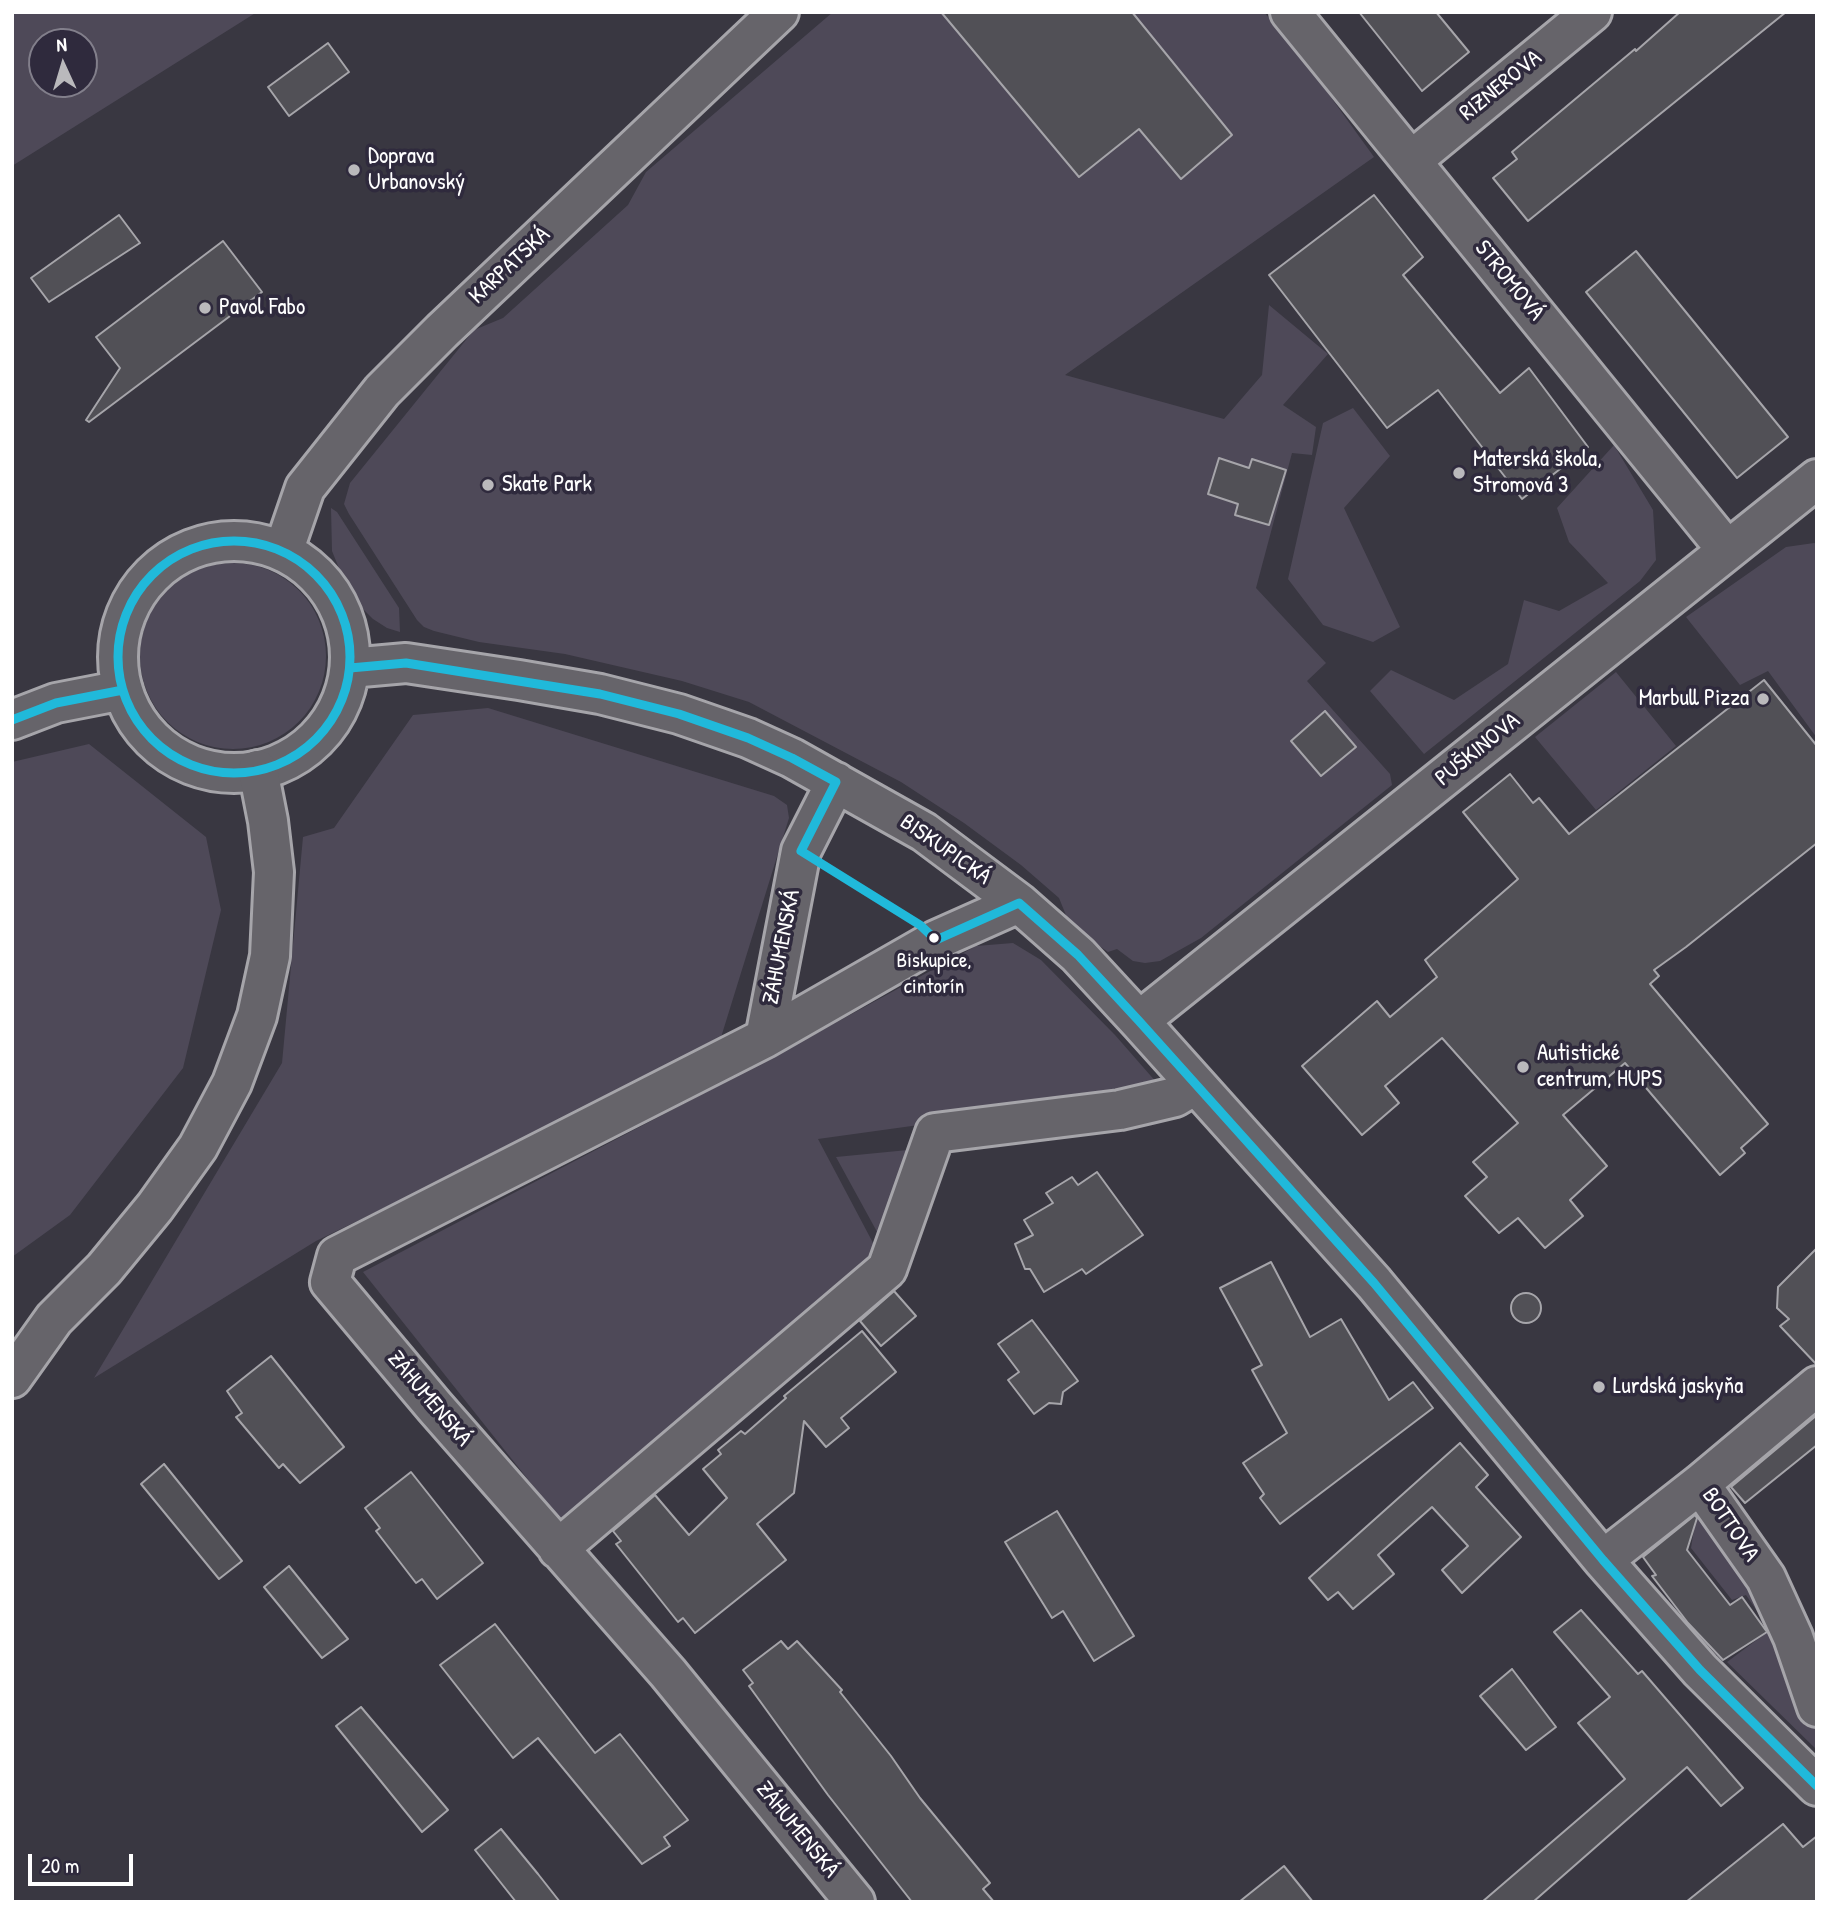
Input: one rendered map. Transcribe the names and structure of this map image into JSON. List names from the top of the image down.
{
  "streets": {
    "street": [
      "RIZNEROVA",
      "KARPATSKÁ",
      "STROMOVÁ",
      "PUŠKINOVA",
      "BISKUPICKÁ",
      "ZÁHUMENSKÁ",
      "BOTTOVA"
    ]
  },
  "crossings": [
    ["RIZNEROVA", "STROMOVÁ"],
    ["KARPATSKÁ", "BISKUPICKÁ"],
    ["STROMOVÁ", "PUŠKINOVA"],
    ["PUŠKINOVA", "BISKUPICKÁ"],
    ["BISKUPICKÁ", "ZÁHUMENSKÁ"]
  ],
  "places": [
    "Doprava Urbanovský",
    "Pavol Fabo",
    "Materská škola, Stromová 3",
    "Skate Park",
    "Marbull Pizza",
    "Biskupice, cintorín",
    "Autistické centrum, HUPS",
    "Lurdská jaskyňa"
  ],
  "scale_bar": "20 m",
  "north": "top"
}
